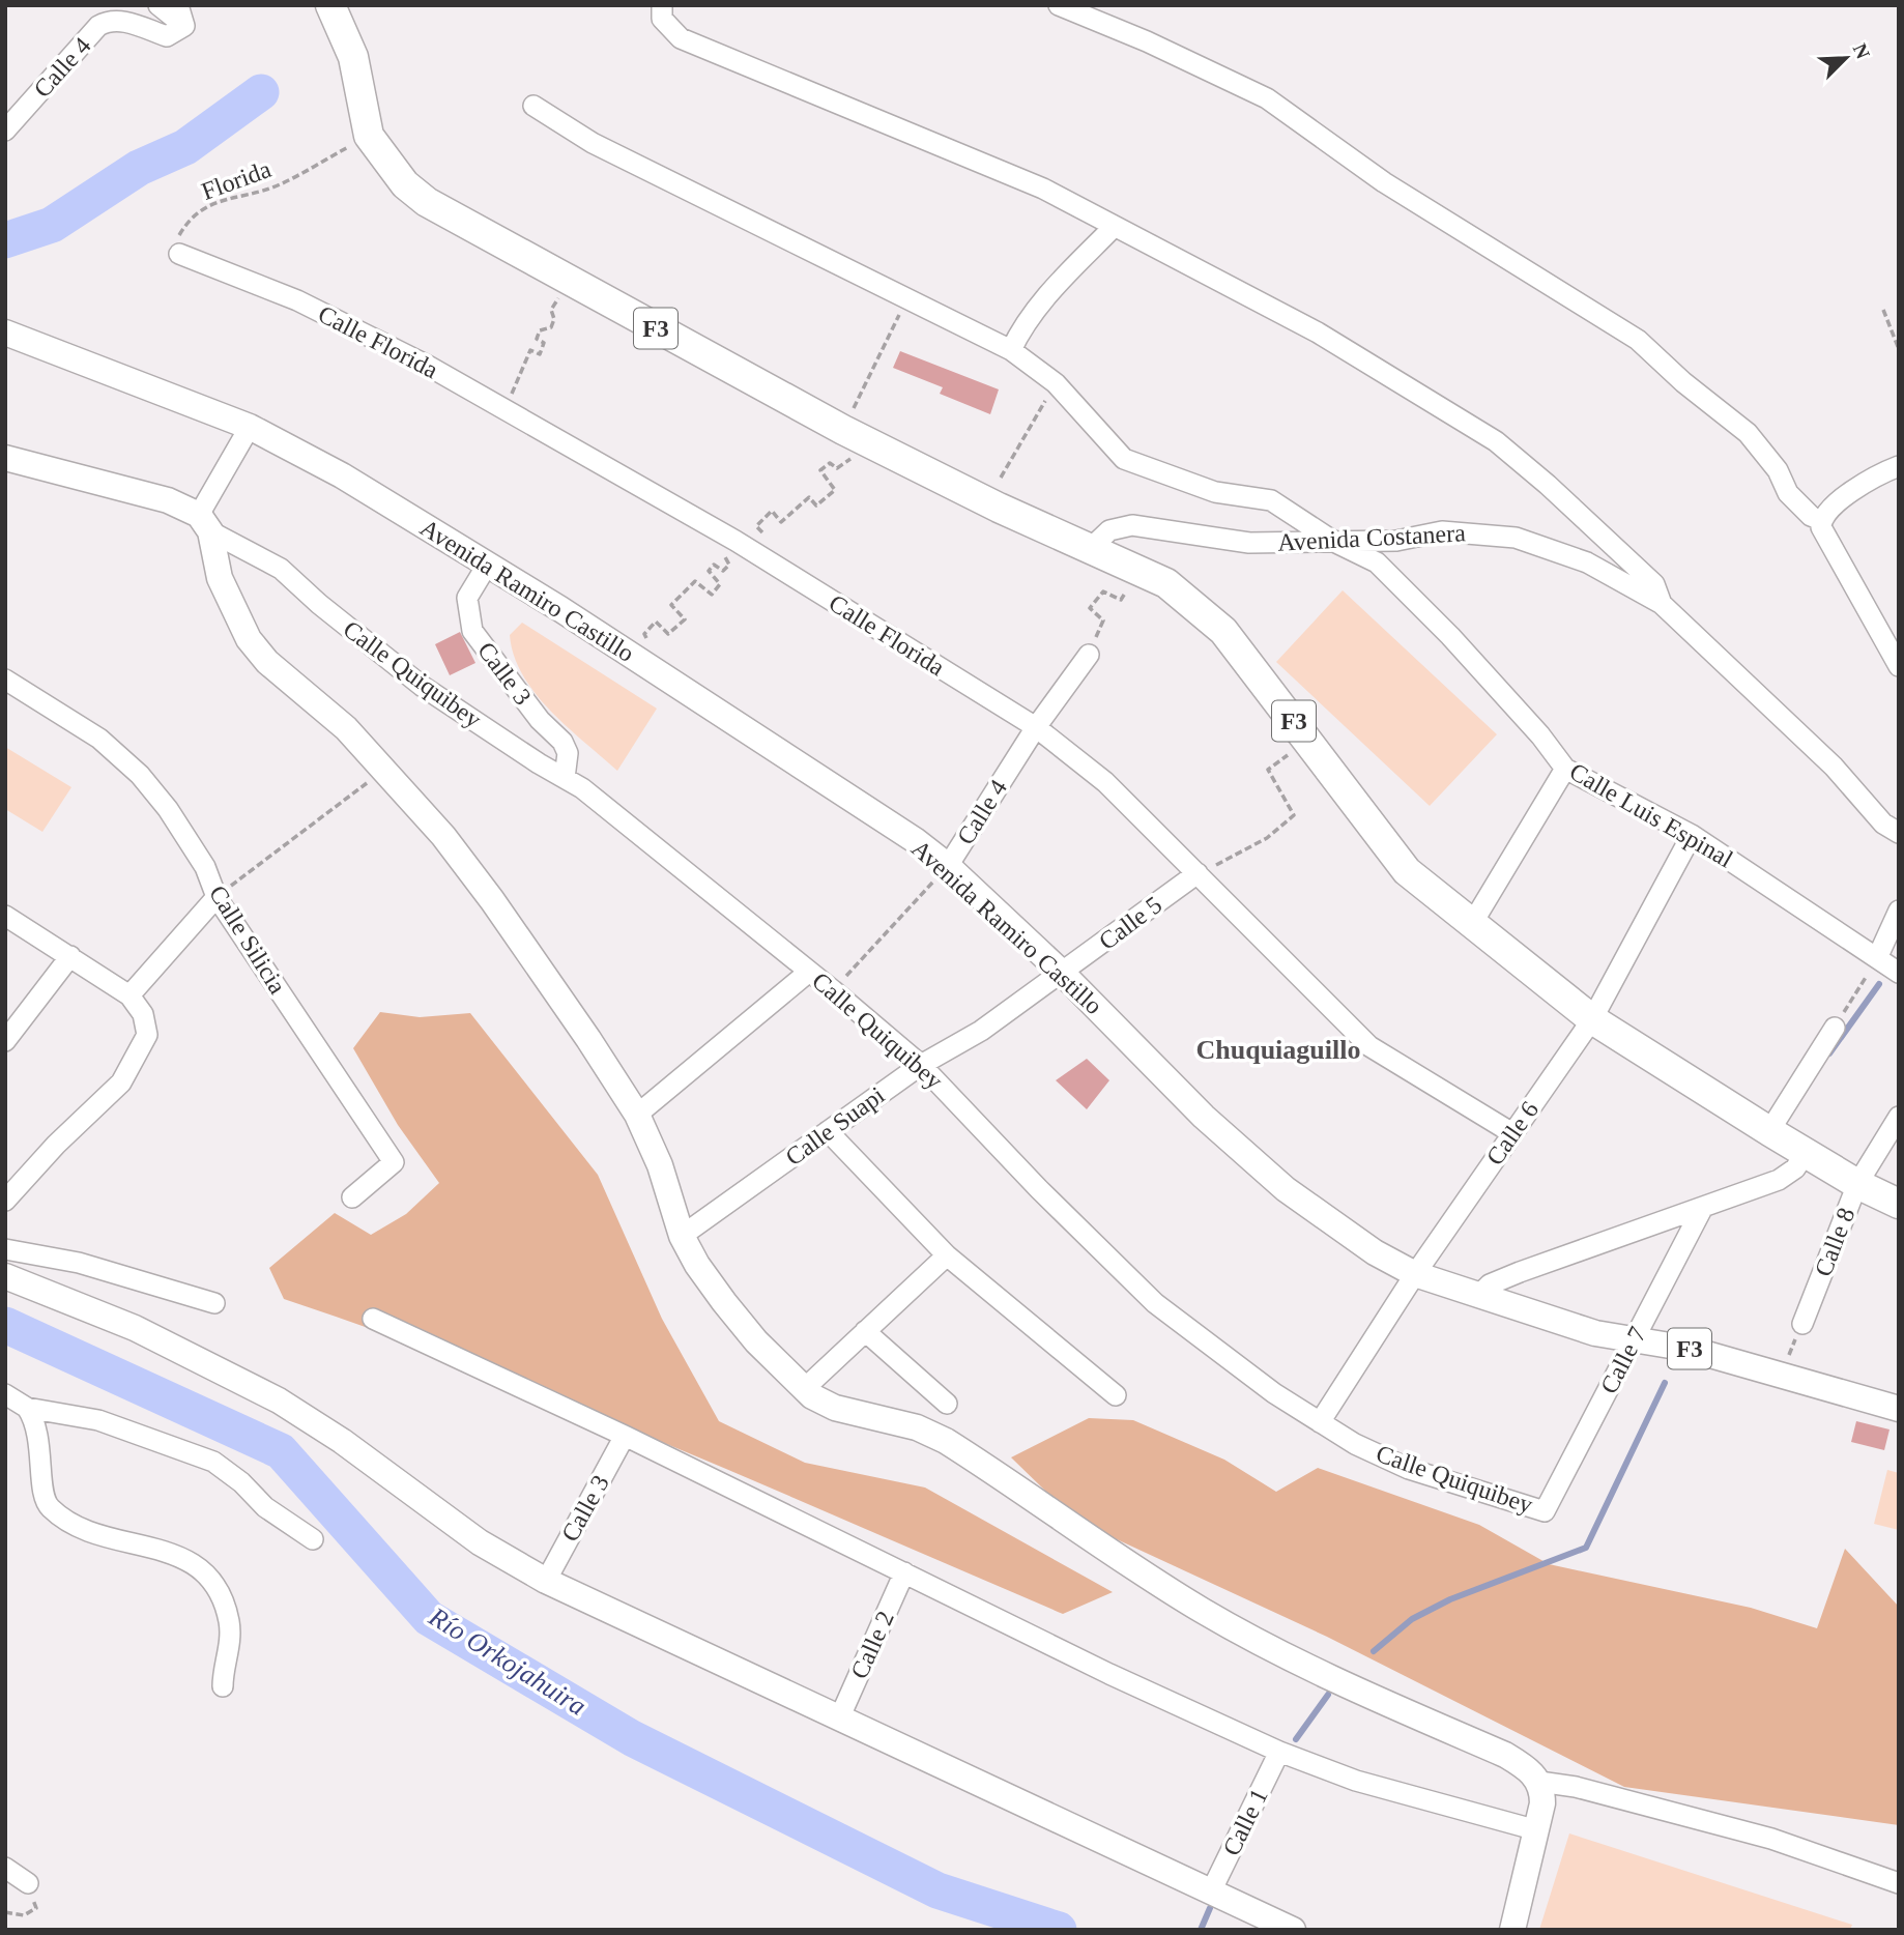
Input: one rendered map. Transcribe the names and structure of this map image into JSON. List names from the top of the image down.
{
  "streets": {
    "highway": ["F3"],
    "main road": ["Avenida Ramiro Castillo"],
    "street": [
      "Calle 4",
      "Calle Florida",
      "Avenida Costanera",
      "Calle 3",
      "Calle Quiquibey",
      "Calle Luis Espinal",
      "Calle 5",
      "Calle Silicia",
      "Calle Suapi",
      "Calle 6",
      "Calle 8",
      "Calle 7",
      "Calle 2",
      "Calle 1"
    ],
    "path": ["Florida"]
  },
  "crossings": [
    ["Calle 4", "Calle Florida"],
    ["Calle 4", "Avenida Ramiro Castillo"],
    ["Calle 4", "Calle Quiquibey"],
    ["Florida", "F3"],
    ["Florida", "Calle Florida"],
    ["F3", "Avenida Costanera"],
    ["F3", "Calle 6"],
    ["F3", "Calle 8"],
    ["Calle Florida", "Calle 5"],
    ["Calle Florida", "Calle 6"],
    ["Avenida Costanera", "Calle Luis Espinal"],
    ["Avenida Ramiro Castillo", "Calle 3"],
    ["Avenida Ramiro Castillo", "Calle 5"],
    ["Avenida Ramiro Castillo", "Calle Suapi"],
    ["Avenida Ramiro Castillo", "Calle 6"],
    ["Avenida Ramiro Castillo", "Calle 7"],
    ["Calle 3", "Calle Quiquibey"],
    ["Calle Quiquibey", "Calle Suapi"],
    ["Calle Quiquibey", "Calle 6"],
    ["Calle Quiquibey", "Calle 7"],
    ["Calle Luis Espinal", "Calle 6"],
    ["Calle 5", "Calle Suapi"]
  ],
  "districts": ["Chuquiaguillo"],
  "water": ["Río Orkojahuira"],
  "north": "top right"
}
